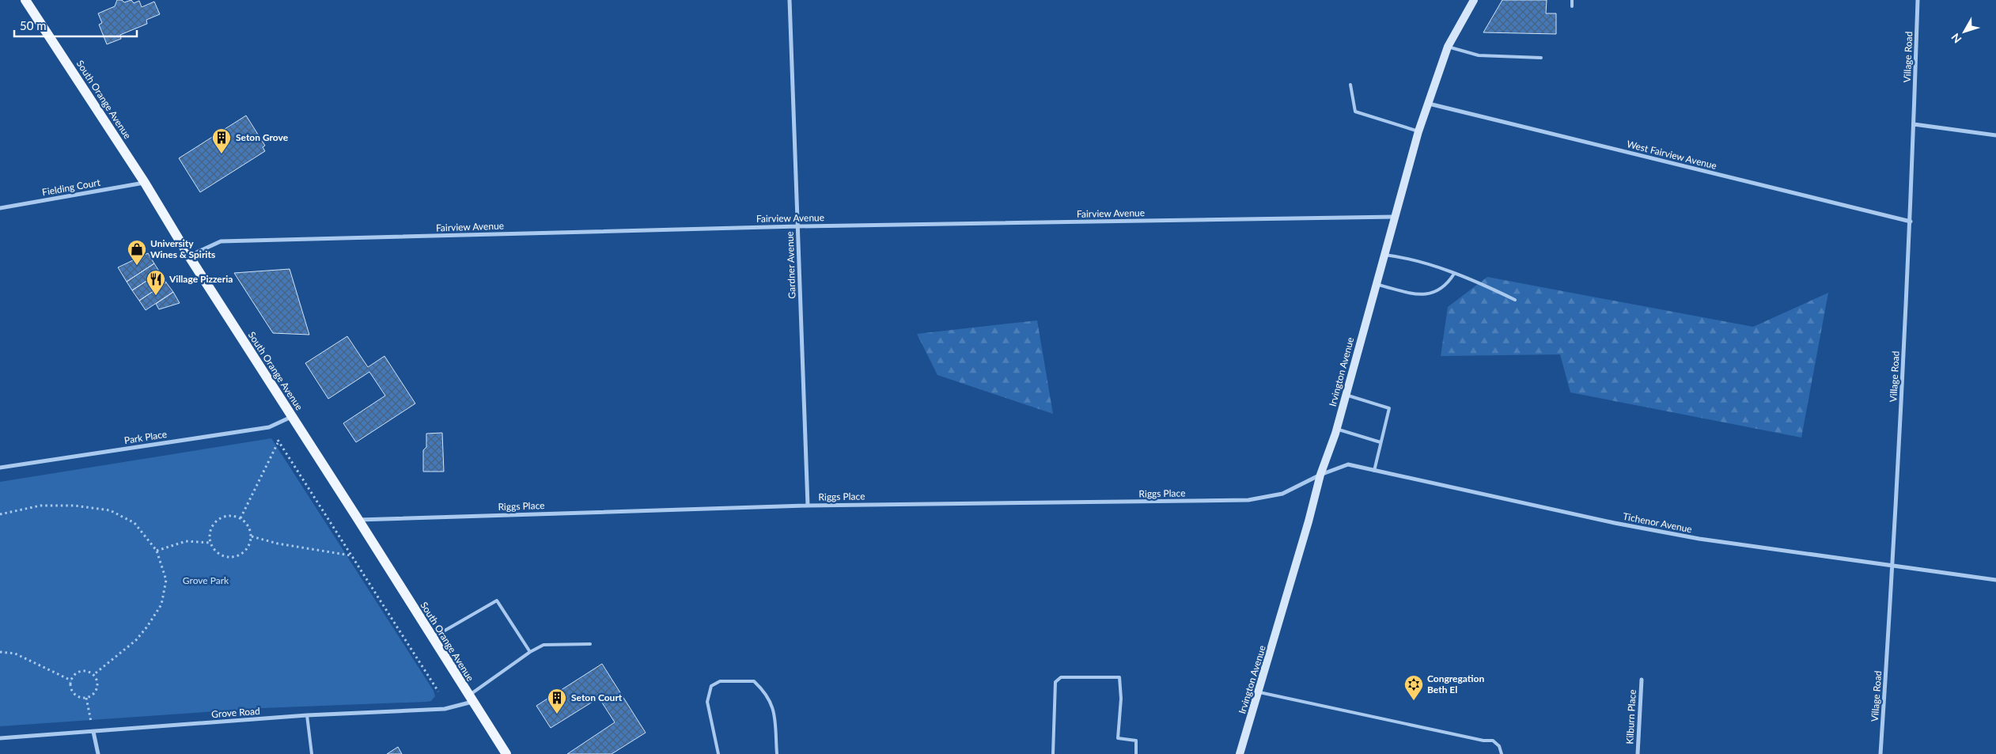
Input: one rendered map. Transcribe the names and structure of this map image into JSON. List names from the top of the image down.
{
  "streets": {
    "main road": ["South Orange Avenue", "Irvington Avenue"],
    "street": [
      "Village Road",
      "West Fairview Avenue",
      "Fielding Court",
      "Fairview Avenue",
      "Gardner Avenue",
      "Park Place",
      "Riggs Place",
      "Tichenor Avenue",
      "Grove Road",
      "Kilburn Place"
    ]
  },
  "crossings": [
    ["Village Road", "West Fairview Avenue"],
    ["Village Road", "Tichenor Avenue"],
    ["South Orange Avenue", "Fielding Court"],
    ["South Orange Avenue", "Fairview Avenue"],
    ["South Orange Avenue", "Park Place"],
    ["South Orange Avenue", "Riggs Place"],
    ["South Orange Avenue", "Grove Road"],
    ["West Fairview Avenue", "Irvington Avenue"],
    ["Fairview Avenue", "Gardner Avenue"],
    ["Fairview Avenue", "Irvington Avenue"],
    ["Gardner Avenue", "Riggs Place"],
    ["Irvington Avenue", "Riggs Place"],
    ["Irvington Avenue", "Tichenor Avenue"],
    ["Riggs Place", "Tichenor Avenue"]
  ],
  "parks": ["Grove Park"],
  "places": {
    "building": ["Seton Grove", "Seton Court"],
    "shop": ["University Wines & Spirits"],
    "restaurant": ["Village Pizzeria"],
    "synagogue": ["Congregation Beth El"]
  },
  "scale_bar": "50 m",
  "north": "bottom left"
}
